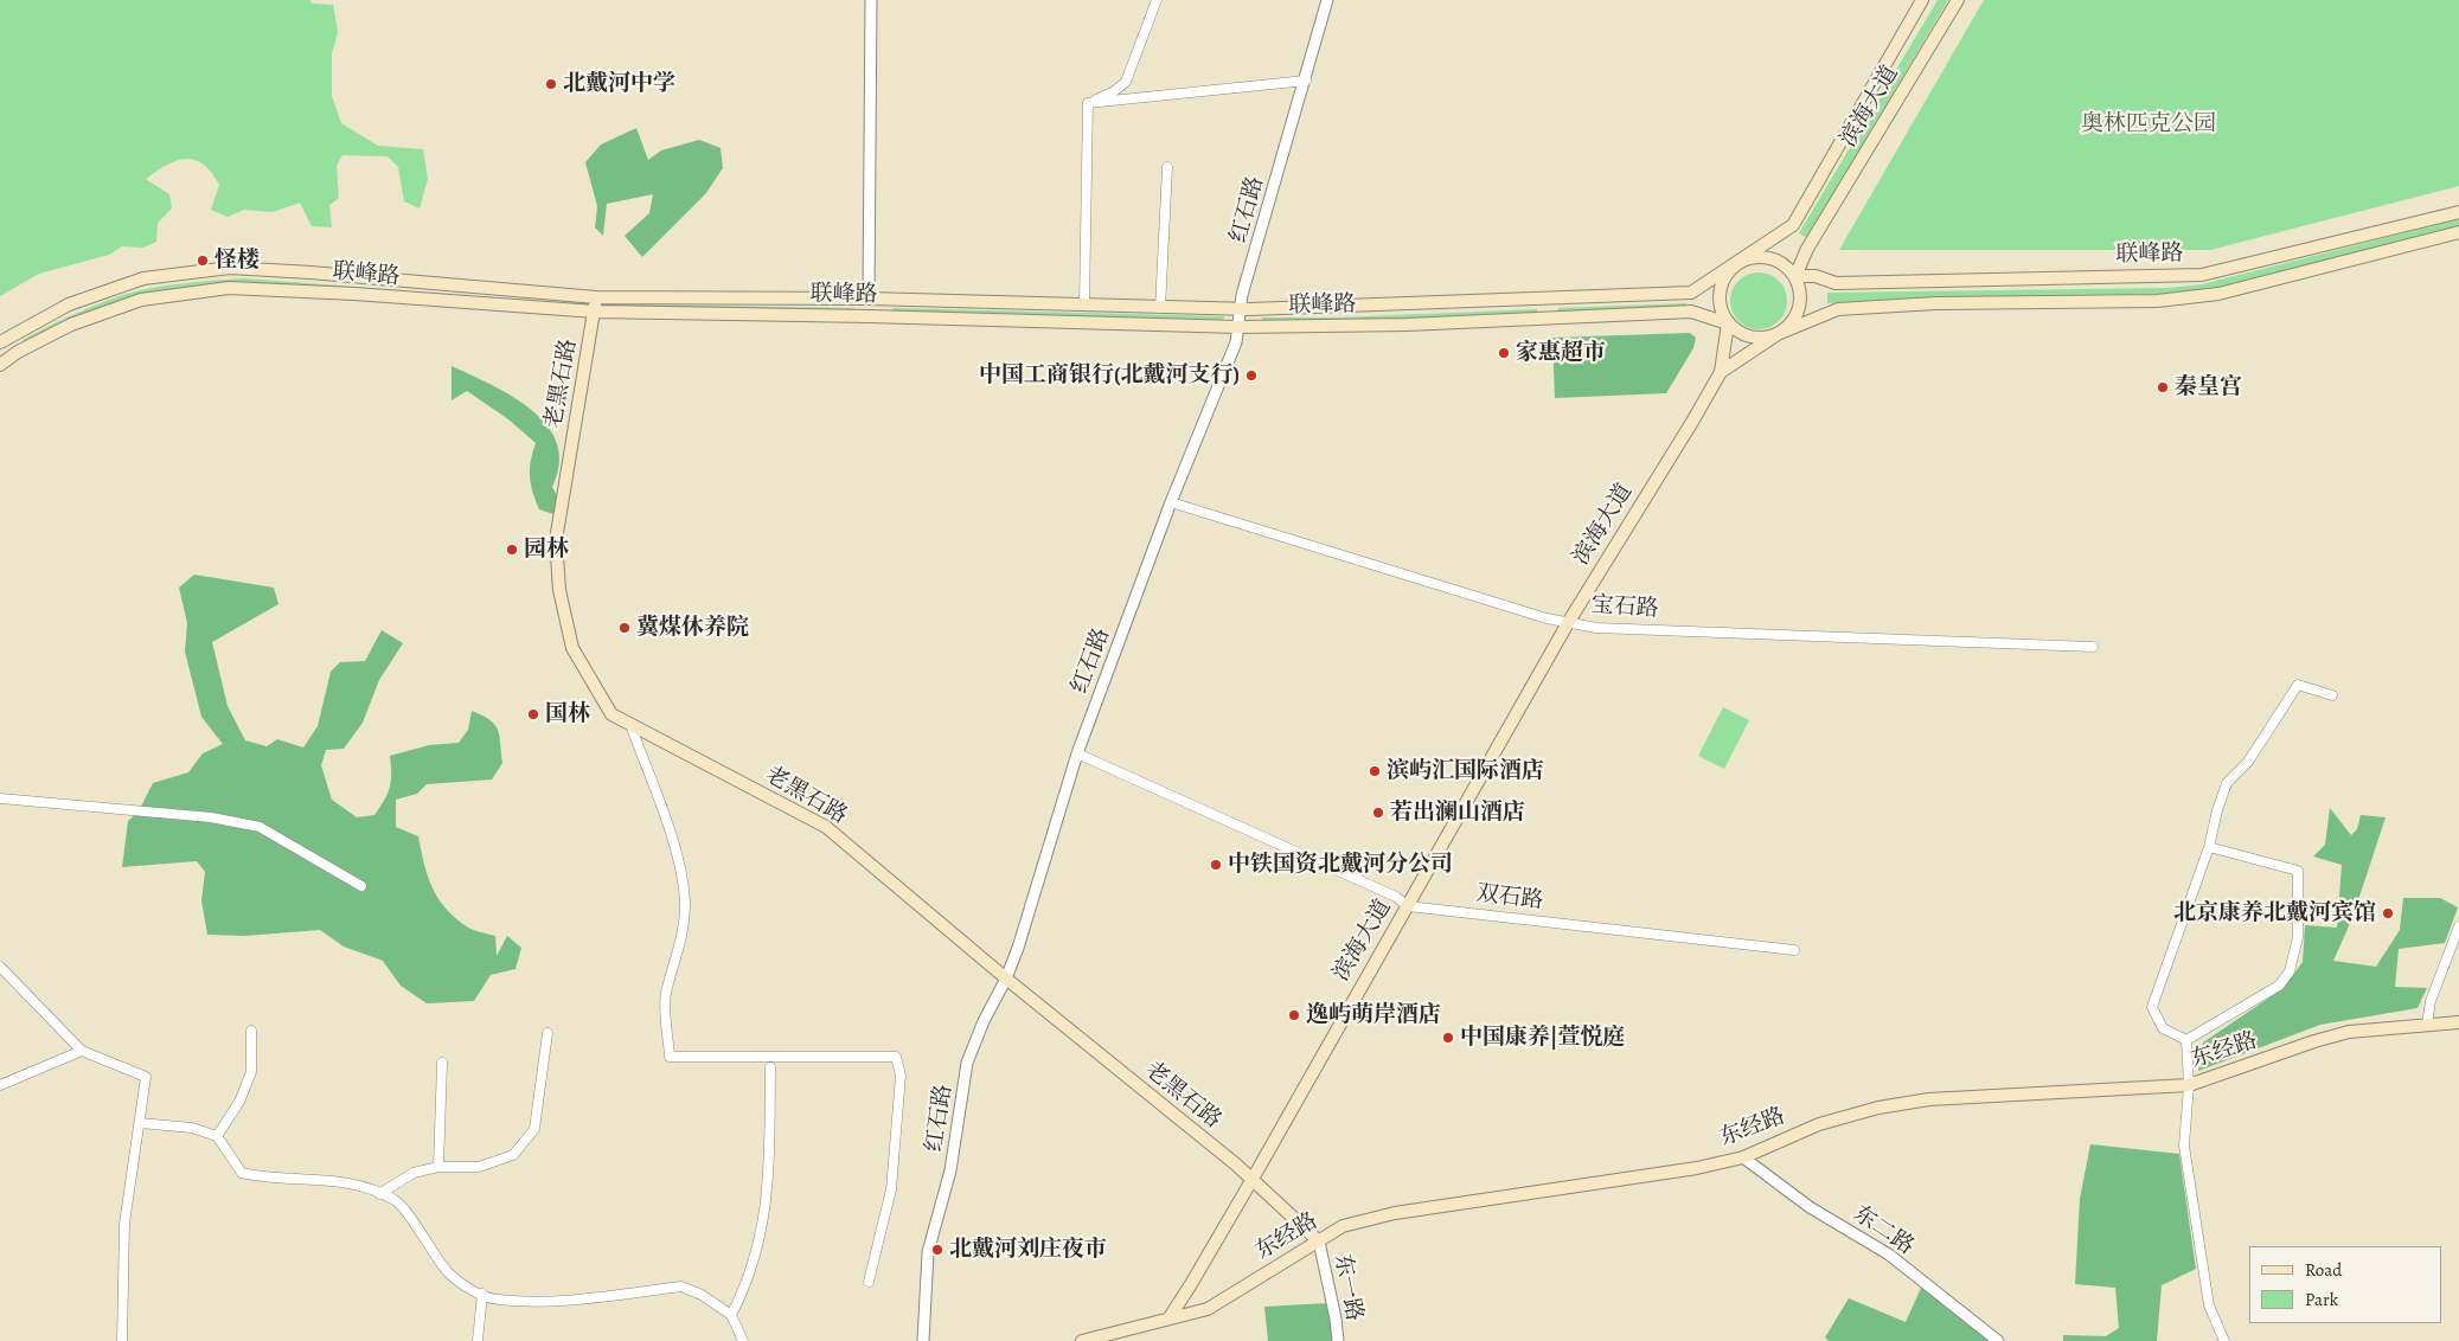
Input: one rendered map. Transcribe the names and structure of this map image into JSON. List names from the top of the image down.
{
  "streets": {
    "main road": [
      "滨海大道",
      "联峰路",
      "老黑石路",
      "东经路"
    ],
    "street": [
      "红石路",
      "宝石路",
      "双石路",
      "东二路",
      "东一路"
    ]
  },
  "crossings": [
    ["滨海大道", "联峰路"],
    ["滨海大道", "老黑石路"],
    ["滨海大道", "宝石路"],
    ["滨海大道", "双石路"],
    ["滨海大道", "东经路"],
    ["红石路", "联峰路"],
    ["红石路", "老黑石路"],
    ["红石路", "宝石路"],
    ["红石路", "双石路"],
    ["联峰路", "老黑石路"],
    ["老黑石路", "东经路"],
    ["老黑石路", "东一路"],
    ["东经路", "东二路"],
    ["东经路", "东一路"]
  ],
  "parks": ["奥林匹克公园"],
  "places": [
    "北戴河中学",
    "怪楼",
    "家惠超市",
    "中国工商银行(北戴河支行)",
    "秦皇宫",
    "园林",
    "冀煤休养院",
    "国林",
    "滨屿汇国际酒店",
    "若出澜山酒店",
    "中铁国资北戴河分公司",
    "北京康养北戴河宾馆",
    "逸屿萌岸酒店",
    "中国康养|萱悦庭",
    "北戴河刘庄夜市"
  ],
  "legend": ["Road", "Park"]
}
